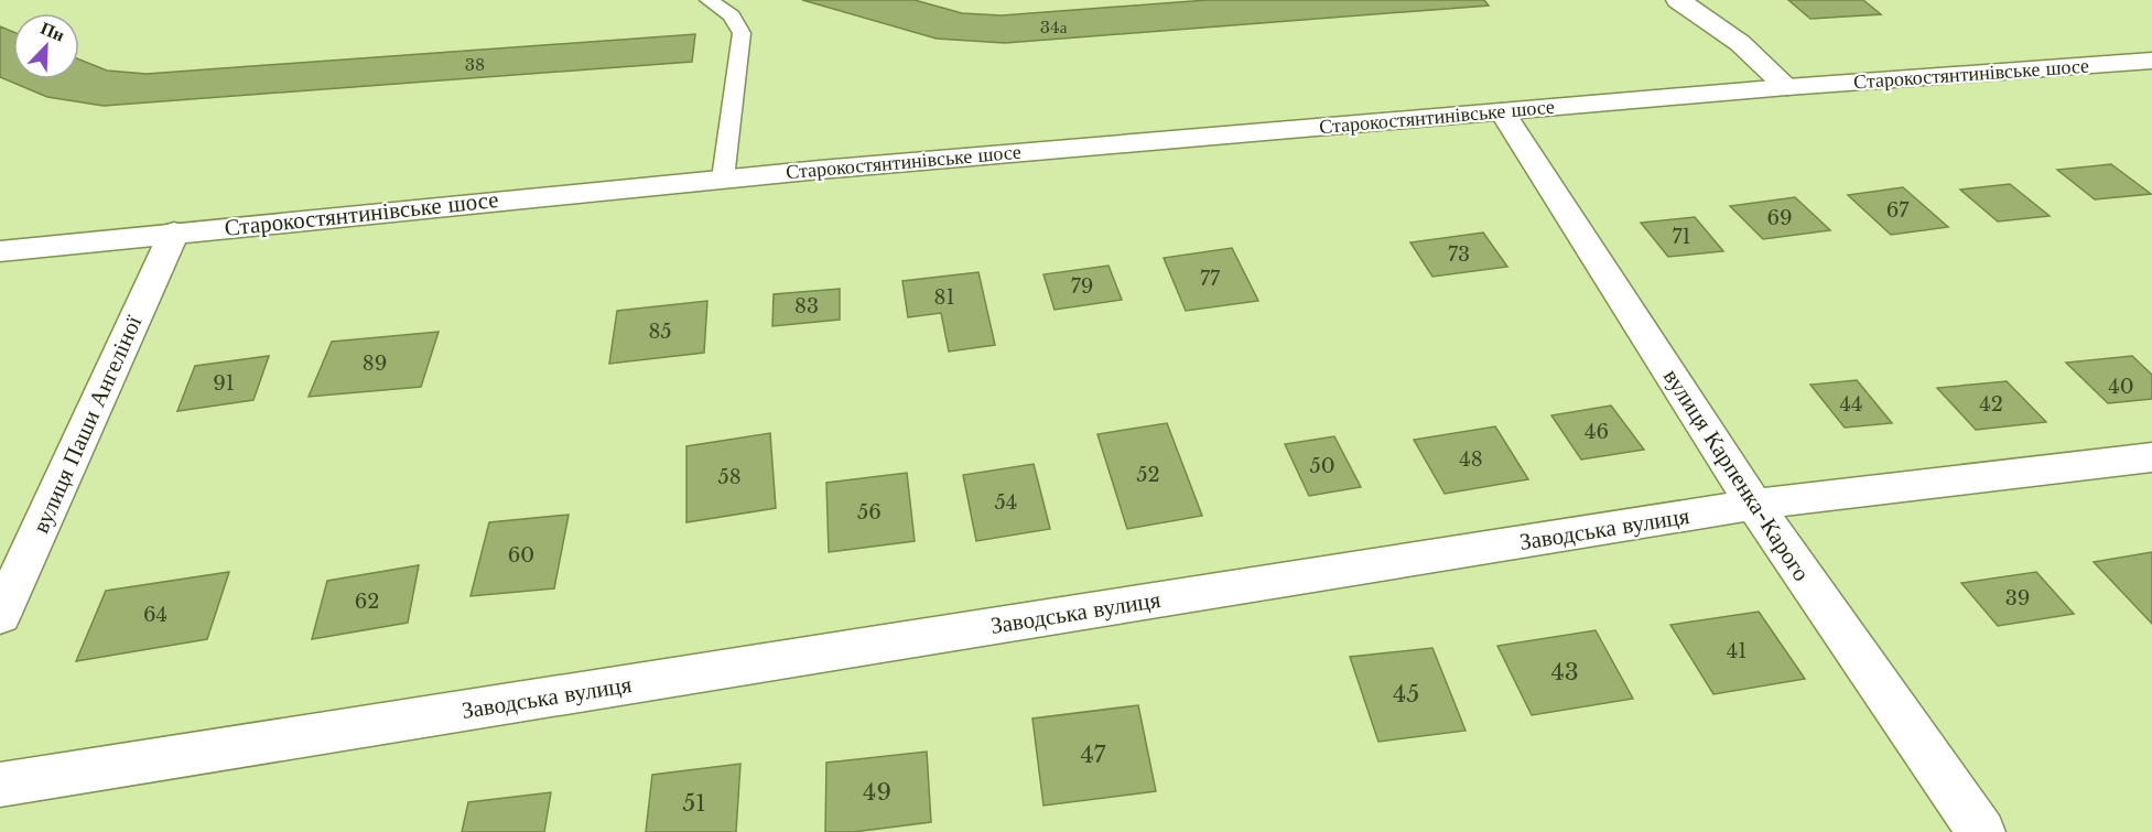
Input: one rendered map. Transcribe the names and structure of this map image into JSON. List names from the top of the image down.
{
  "streets": {
    "street": [
      "Старокостянтинівське шосе",
      "вулиця Паши Ангеліної",
      "вулиця Карпенка-Карого",
      "Заводська вулиця"
    ]
  },
  "crossings": [
    ["Старокостянтинівське шосе", "вулиця Паши Ангеліної"],
    ["Старокостянтинівське шосе", "вулиця Карпенка-Карого"],
    ["вулиця Карпенка-Карого", "Заводська вулиця"]
  ],
  "house_numbers": [
    "34а",
    "38",
    "67",
    "69",
    "71",
    "73",
    "77",
    "79",
    "81",
    "83",
    "85",
    "89",
    "91",
    "40",
    "44",
    "42",
    "46",
    "48",
    "50",
    "52",
    "58",
    "54",
    "56",
    "60",
    "39",
    "62",
    "64",
    "41",
    "43",
    "45",
    "47",
    "49",
    "51"
  ],
  "north": "top right"
}
